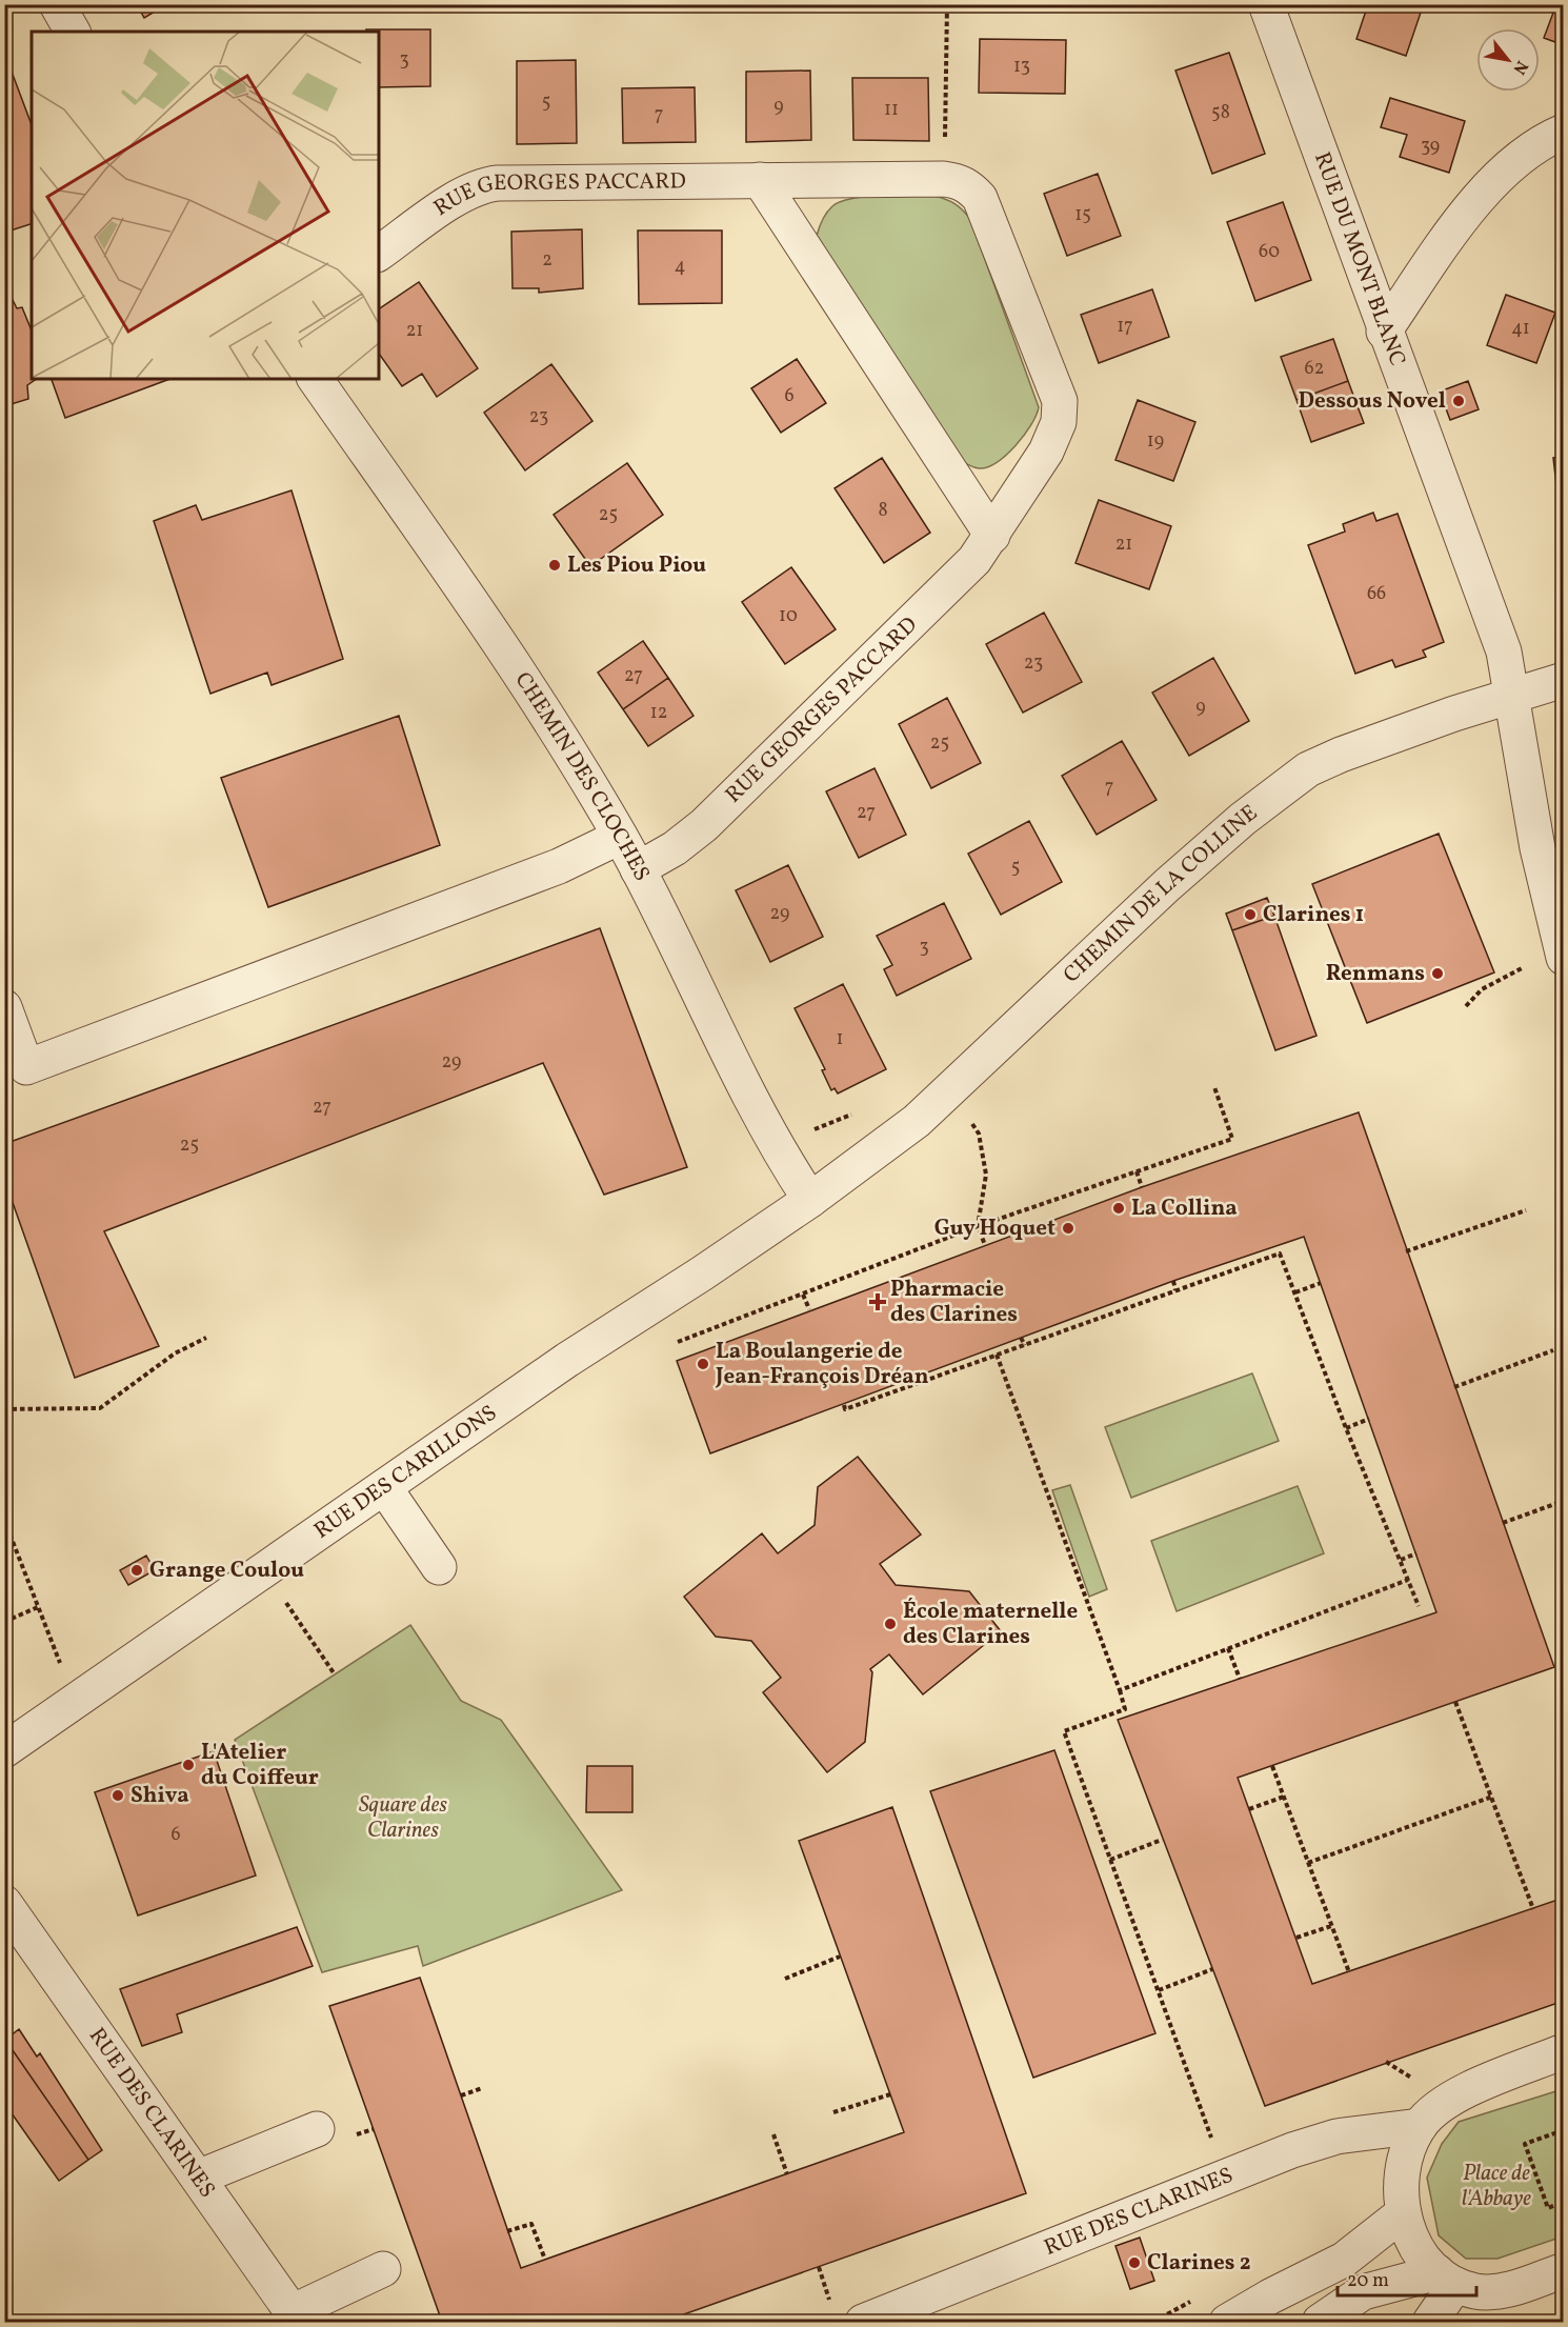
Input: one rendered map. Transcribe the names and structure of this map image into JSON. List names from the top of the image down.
{
  "streets": {
    "street": [
      "RUE GEORGES PACCARD",
      "RUE DU MONT BLANC",
      "CHEMIN DES CLOCHES",
      "CHEMIN DE LA COLLINE",
      "RUE DES CARILLONS",
      "RUE DES CLARINES"
    ]
  },
  "crossings": [
    ["RUE GEORGES PACCARD", "CHEMIN DES CLOCHES"],
    ["RUE DU MONT BLANC", "CHEMIN DE LA COLLINE"],
    ["CHEMIN DES CLOCHES", "CHEMIN DE LA COLLINE"],
    ["CHEMIN DES CLOCHES", "RUE DES CARILLONS"],
    ["CHEMIN DE LA COLLINE", "RUE DES CARILLONS"]
  ],
  "parks": ["Square des Clarines", "Place de l'Abbaye"],
  "places": {
    "other": [
      "Dessous Novel",
      "Les Piou Piou",
      "Clarines 1",
      "Renmans",
      "La Collina",
      "Guy Hoquet",
      "La Boulangerie de Jean-François Dréan",
      "Grange Coulou",
      "École maternelle des Clarines",
      "L'Atelier du Coiffeur",
      "Shiva",
      "Clarines 2"
    ],
    "health": ["Pharmacie des Clarines"]
  },
  "house_numbers": [
    "3",
    "13",
    "5",
    "9",
    "11",
    "58",
    "7",
    "39",
    "15",
    "60",
    "2",
    "4",
    "17",
    "41",
    "21",
    "62",
    "6",
    "23",
    "19",
    "8",
    "25",
    "21",
    "66",
    "10",
    "23",
    "27",
    "9",
    "12",
    "25",
    "7",
    "27",
    "5",
    "29",
    "3",
    "1",
    "29",
    "27",
    "25",
    "6"
  ],
  "scale_bar": "20 m",
  "north": "bottom right"
}
